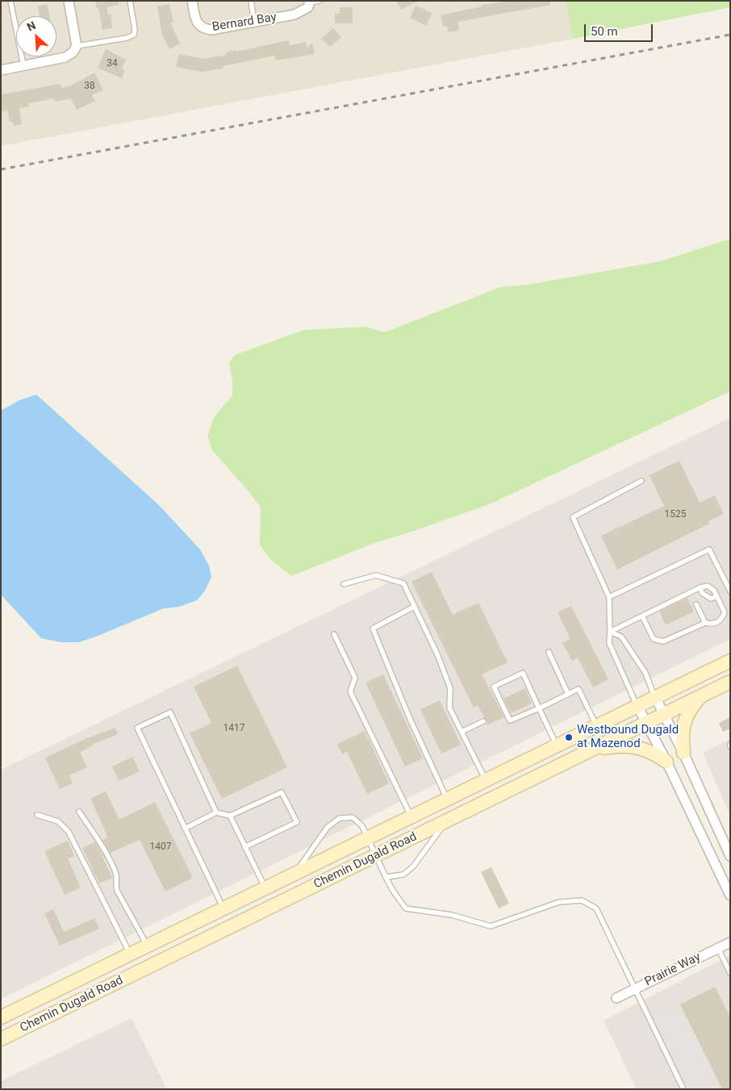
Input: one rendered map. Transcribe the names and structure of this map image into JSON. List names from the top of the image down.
{
  "streets": {
    "main road": ["Chemin Dugald Road"],
    "street": ["Bernard Bay", "Prairie Way"]
  },
  "places": ["Westbound Dugald at Mazenod"],
  "house_numbers": [
    "34",
    "38",
    "1525",
    "1417",
    "1407"
  ],
  "scale_bar": "50 m",
  "north": "top left"
}
